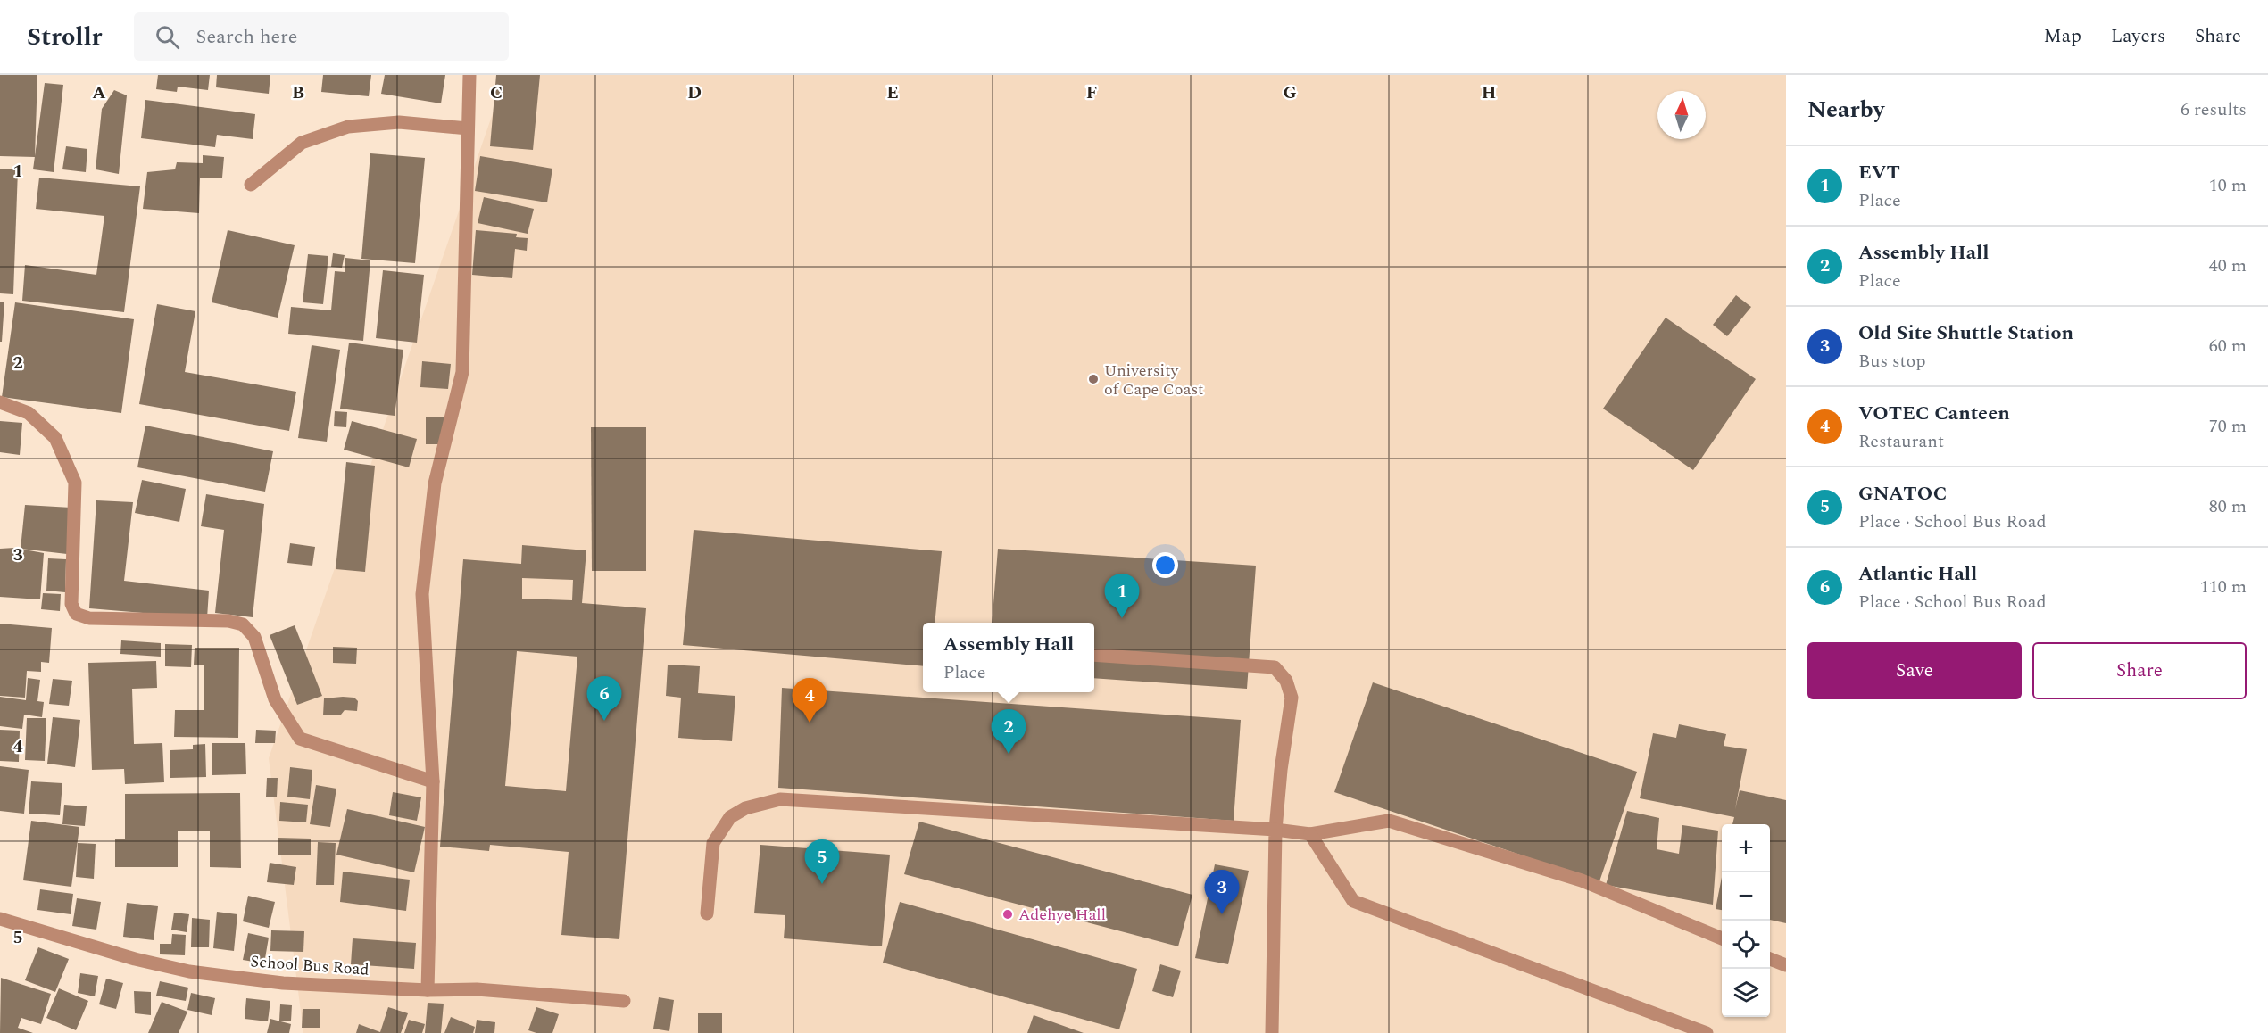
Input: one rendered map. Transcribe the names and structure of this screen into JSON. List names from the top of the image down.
{
  "streets": {
    "street": ["School Bus Road"]
  },
  "places": ["University of Cape Coast", "Adehye Hall"],
  "north": "top",
  "page": {
    "header": "Strollr",
    "search": "Search here",
    "nav": ["Map", "Layers", "Share"],
    "heading": ["Nearby", "6 results"],
    "list": [
      {
        "mark": "1",
        "name": "EVT",
        "note": "Place",
        "value": "10 m"
      },
      {
        "mark": "2",
        "name": "Assembly Hall",
        "note": "Place",
        "value": "40 m"
      },
      {
        "mark": "3",
        "name": "Old Site Shuttle Station",
        "note": "Bus stop",
        "value": "60 m"
      },
      {
        "mark": "4",
        "name": "VOTEC Canteen",
        "note": "Restaurant",
        "value": "70 m"
      },
      {
        "mark": "5",
        "name": "GNATOC",
        "note": "Place · School Bus Road",
        "value": "80 m"
      },
      {
        "mark": "6",
        "name": "Atlantic Hall",
        "note": "Place · School Bus Road",
        "value": "110 m"
      }
    ],
    "pins": [
      "1",
      "6",
      "4",
      "2",
      "5",
      "3"
    ],
    "popup": ["Assembly Hall", "Place"],
    "buttons": ["Save", "Share"],
    "map_buttons": ["+", "−"]
  },
  "grid": {
    "columns": [
      "A",
      "B",
      "C",
      "D",
      "E",
      "F",
      "G",
      "H"
    ],
    "rows": [
      "1",
      "2",
      "3",
      "4",
      "5"
    ]
  }
}
